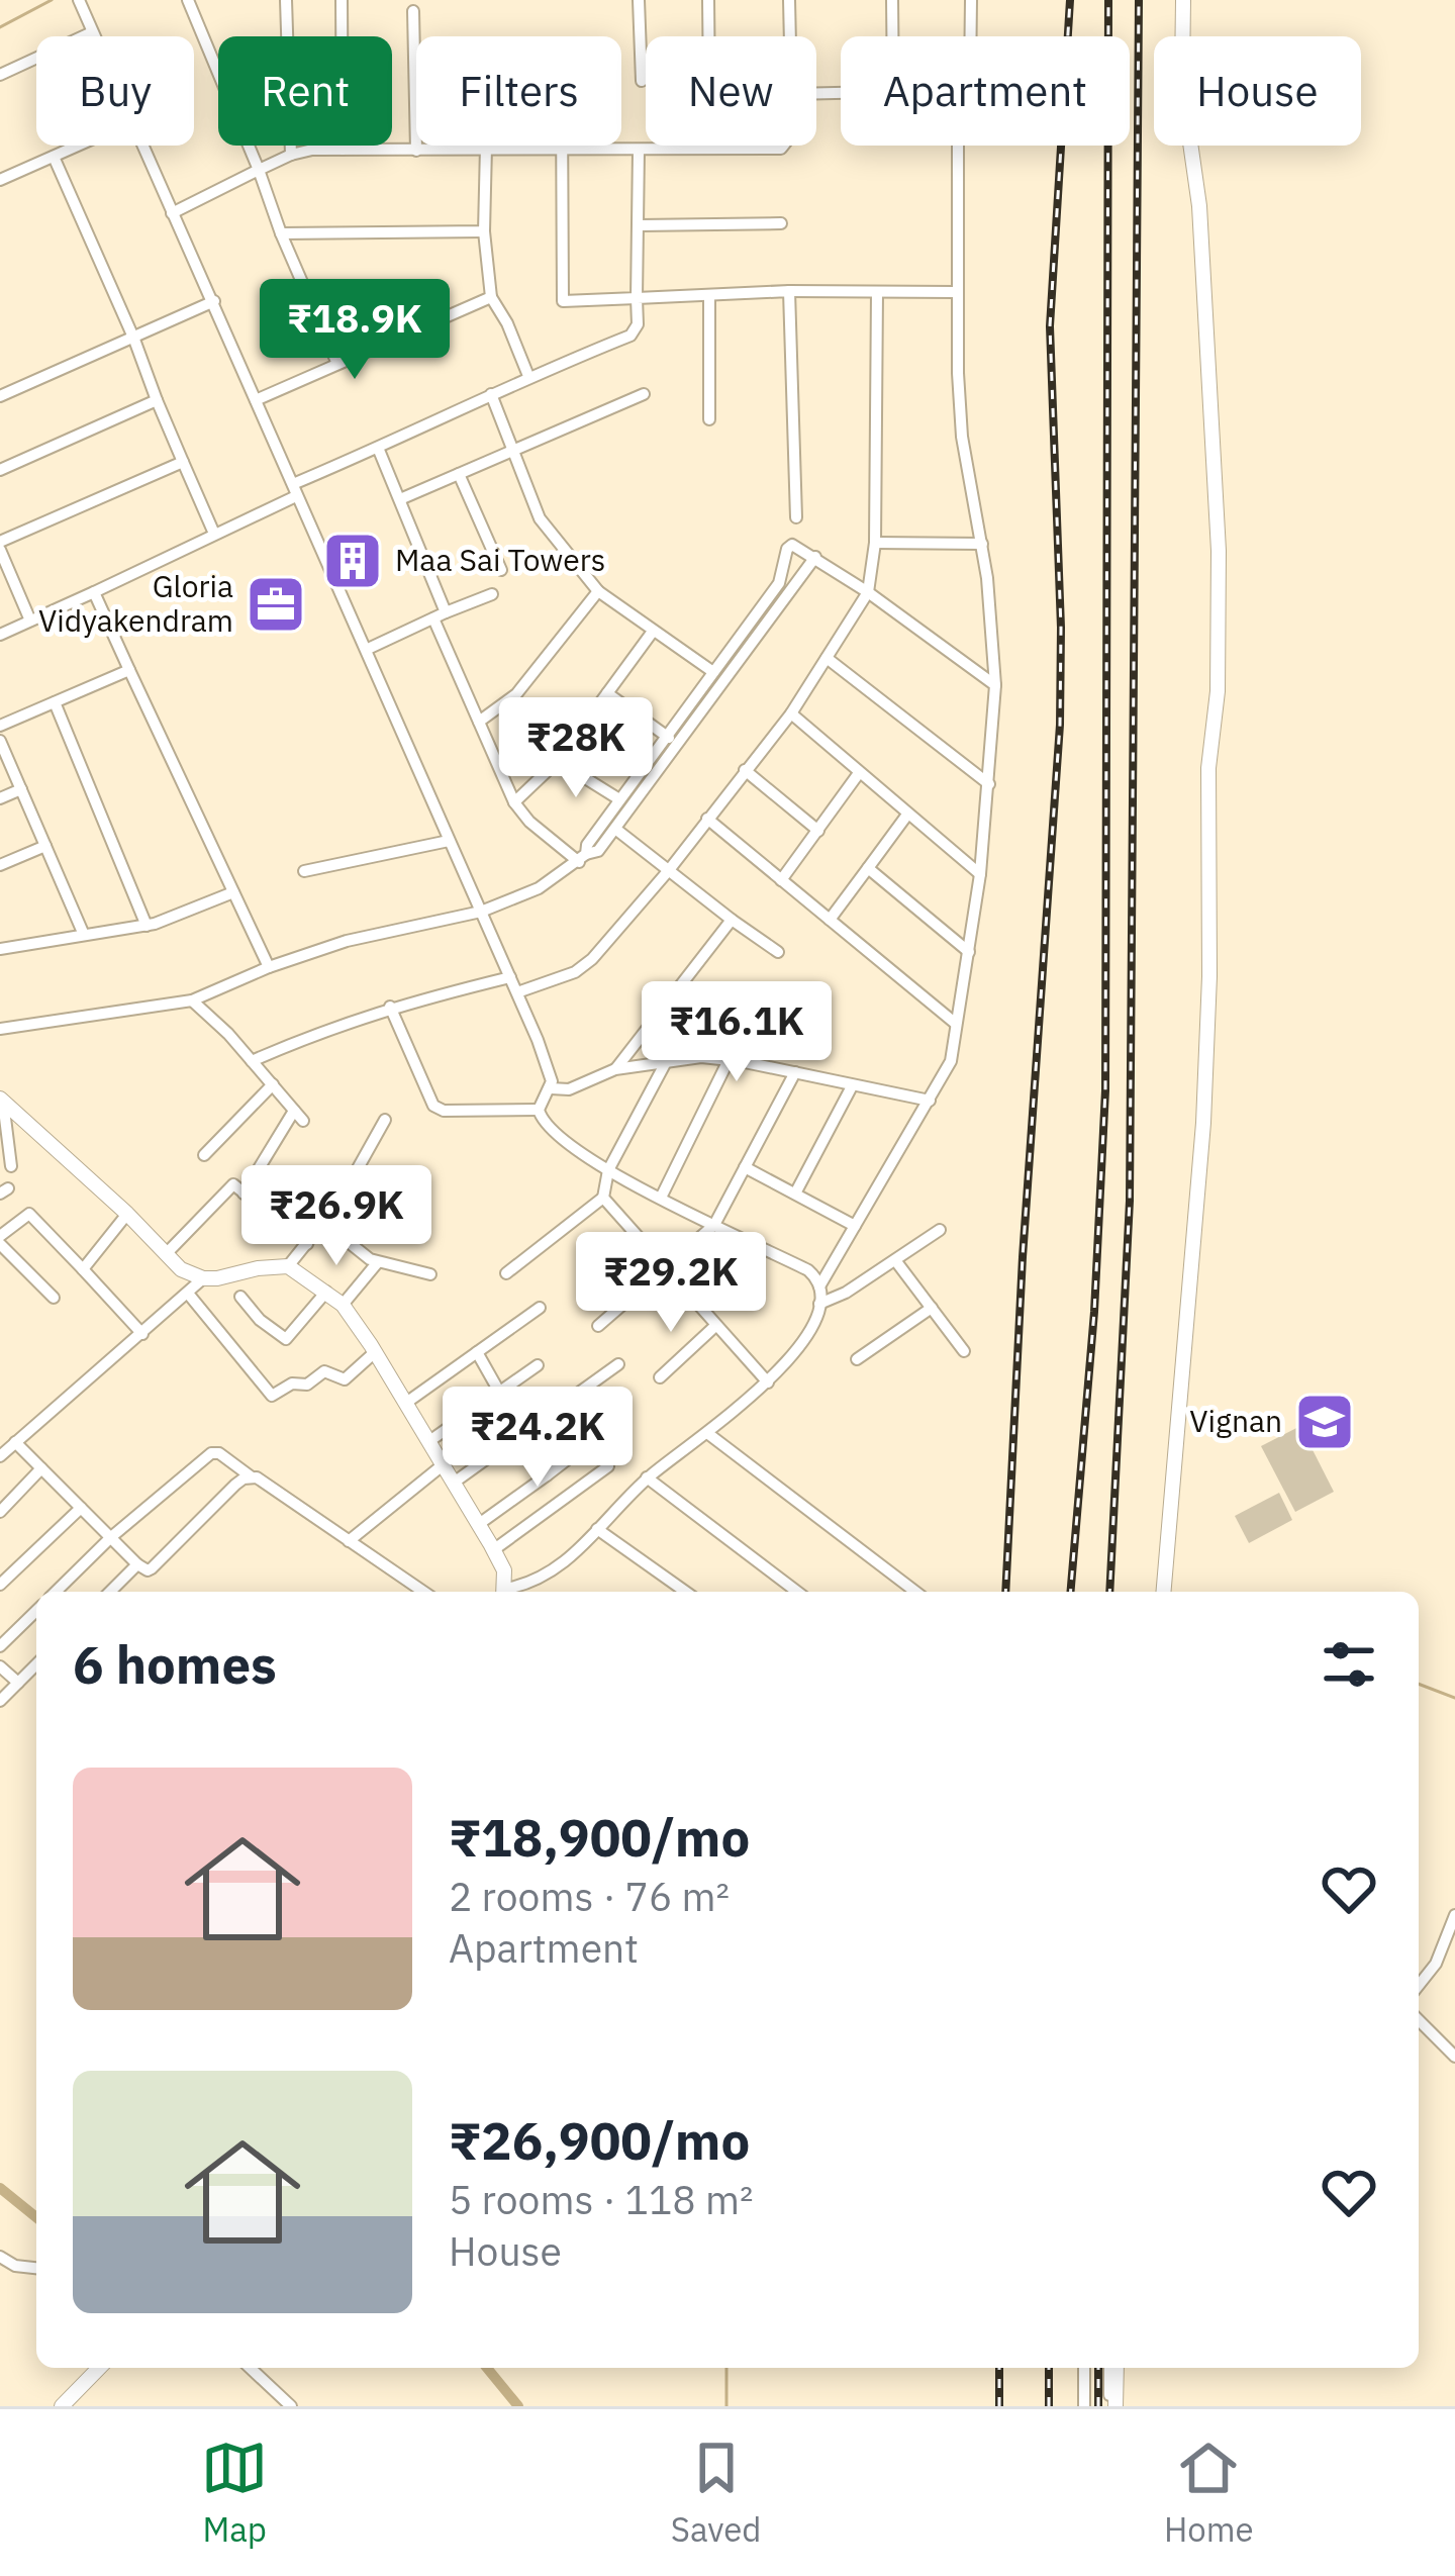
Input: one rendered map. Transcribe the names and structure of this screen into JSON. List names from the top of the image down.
{
  "places": {
    "building": ["Maa Sai Towers"],
    "office": ["Gloria Vidyakendram"],
    "school or university": ["Vignan"]
  },
  "page": {
    "chip": [
      "Buy",
      "Rent",
      "Filters",
      "New",
      "Apartment",
      "House"
    ],
    "price": [
      "₹18.9K",
      "₹28K",
      "₹16.1K",
      "₹26.9K",
      "₹29.2K",
      "₹24.2K"
    ],
    "heading": "6 homes",
    "list": [
      {
        "name": "₹18,900/mo",
        "note": "2 rooms · 76 m² · Apartment"
      },
      {
        "name": "₹26,900/mo",
        "note": "5 rooms · 118 m² · House"
      }
    ],
    "tabs": ["Map", "Saved", "Home"]
  }
}
